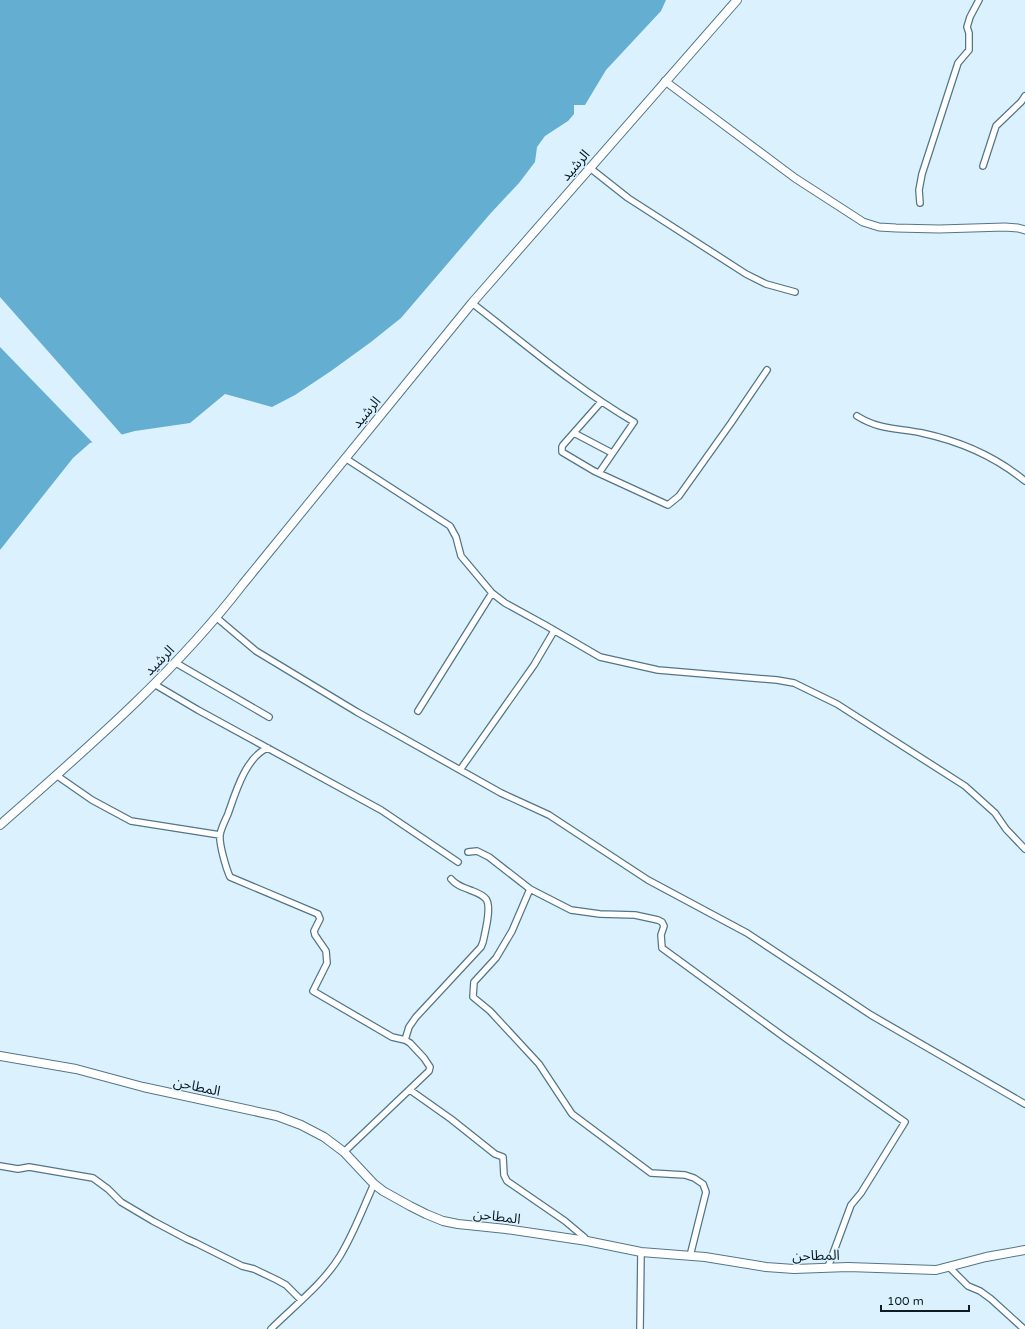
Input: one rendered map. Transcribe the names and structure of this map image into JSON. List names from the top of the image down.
{
  "streets": {
    "main road": ["الرشيد", "المطاحن"]
  },
  "scale_bar": "100 m"
}
